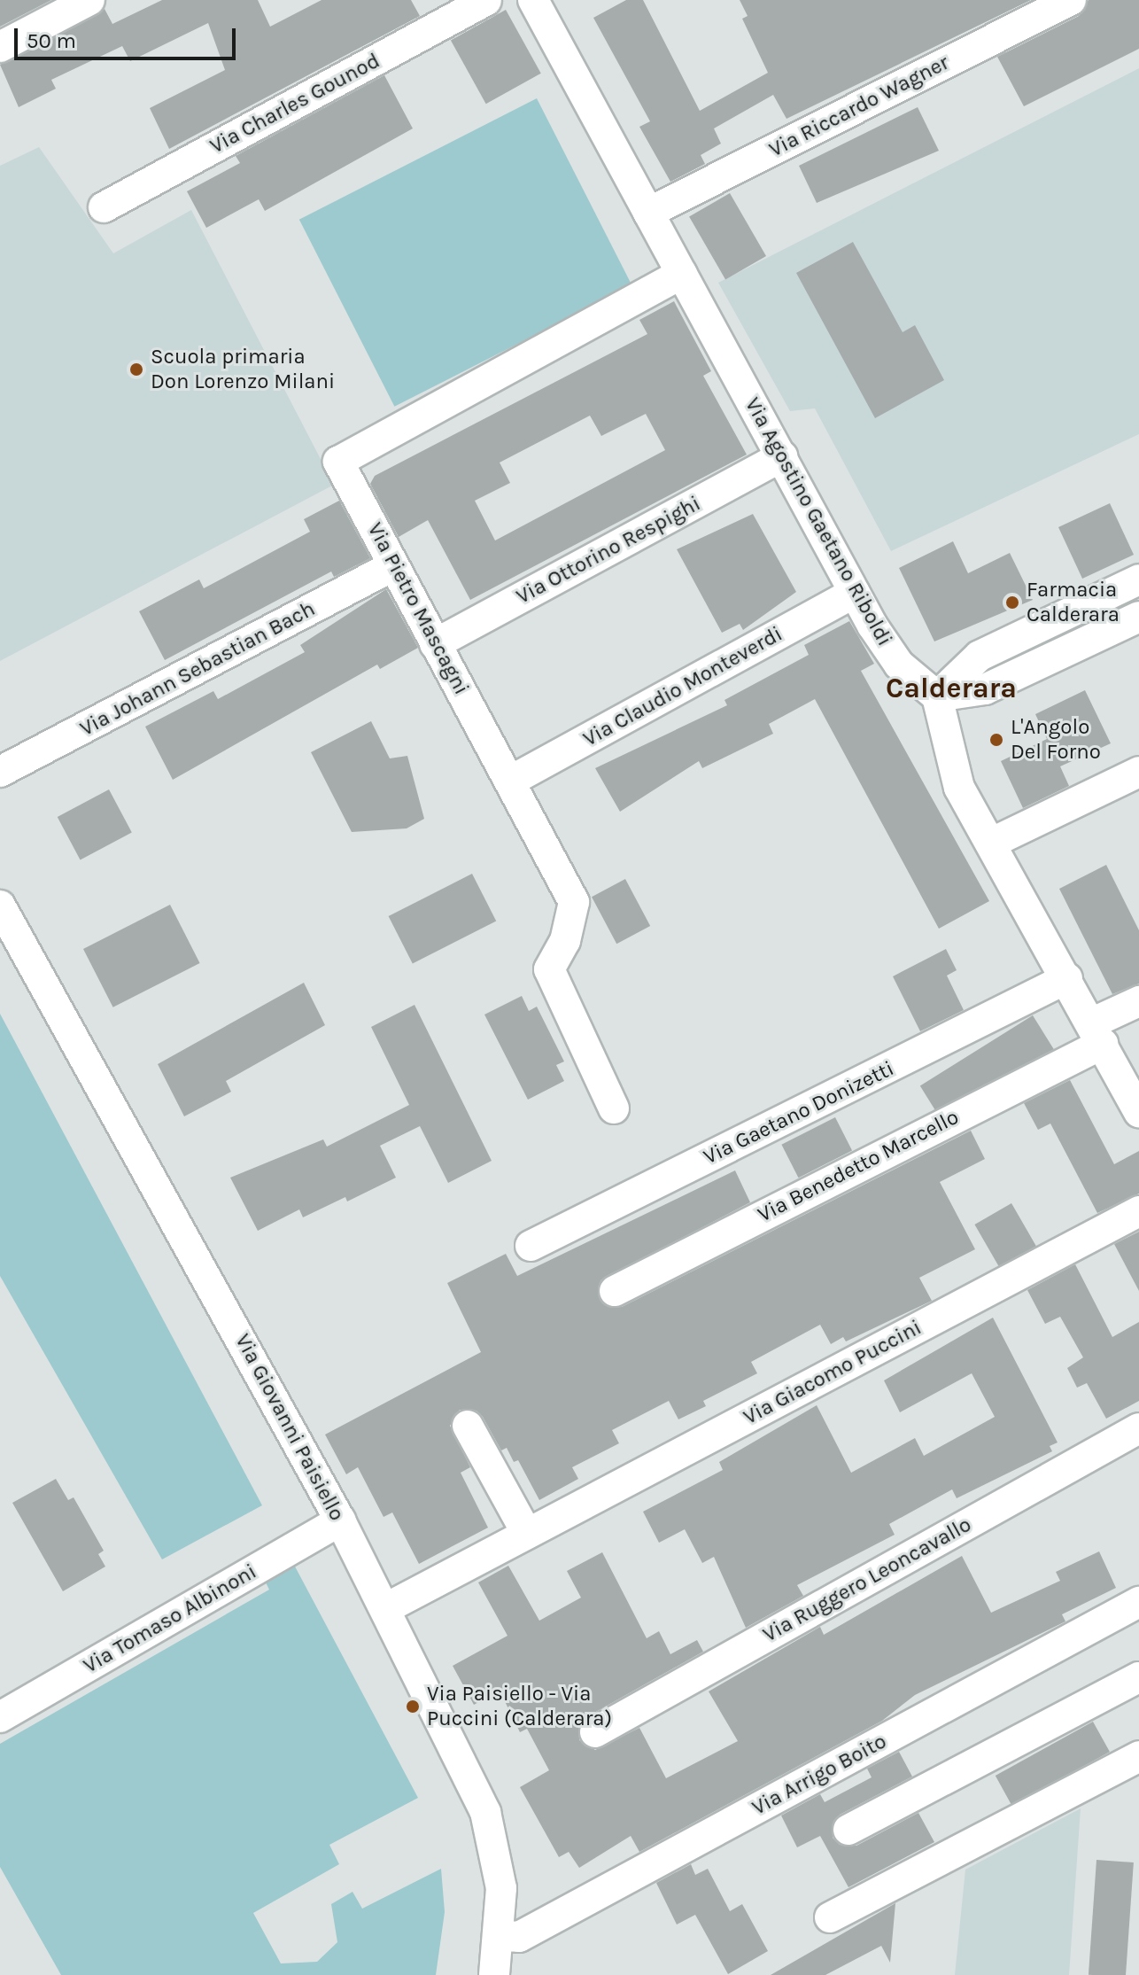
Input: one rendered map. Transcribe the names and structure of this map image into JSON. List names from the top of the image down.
{
  "streets": {
    "street": [
      "Via Charles Gounod",
      "Via Riccardo Wagner",
      "Via Agostino Gaetano Riboldi",
      "Via Ottorino Respighi",
      "Via Pietro Mascagni",
      "Via Johann Sebastian Bach",
      "Via Claudio Monteverdi",
      "Via Gaetano Donizetti",
      "Via Benedetto Marcello",
      "Via Giacomo Puccini",
      "Via Giovanni Paisiello",
      "Via Ruggero Leoncavallo",
      "Via Tomaso Albinoni",
      "Via Arrigo Boito"
    ]
  },
  "crossings": [
    ["Via Riccardo Wagner", "Via Agostino Gaetano Riboldi"],
    ["Via Agostino Gaetano Riboldi", "Via Ottorino Respighi"],
    ["Via Agostino Gaetano Riboldi", "Via Pietro Mascagni"],
    ["Via Agostino Gaetano Riboldi", "Via Claudio Monteverdi"],
    ["Via Ottorino Respighi", "Via Pietro Mascagni"],
    ["Via Pietro Mascagni", "Via Johann Sebastian Bach"],
    ["Via Pietro Mascagni", "Via Claudio Monteverdi"],
    ["Via Giacomo Puccini", "Via Giovanni Paisiello"],
    ["Via Giovanni Paisiello", "Via Tomaso Albinoni"],
    ["Via Giovanni Paisiello", "Via Arrigo Boito"]
  ],
  "districts": ["Calderara"],
  "places": [
    "Scuola primaria Don Lorenzo Milani",
    "Farmacia Calderara",
    "L'Angolo Del Forno",
    "Via Paisiello - Via Puccini (Calderara)"
  ],
  "scale_bar": "50 m"
}
